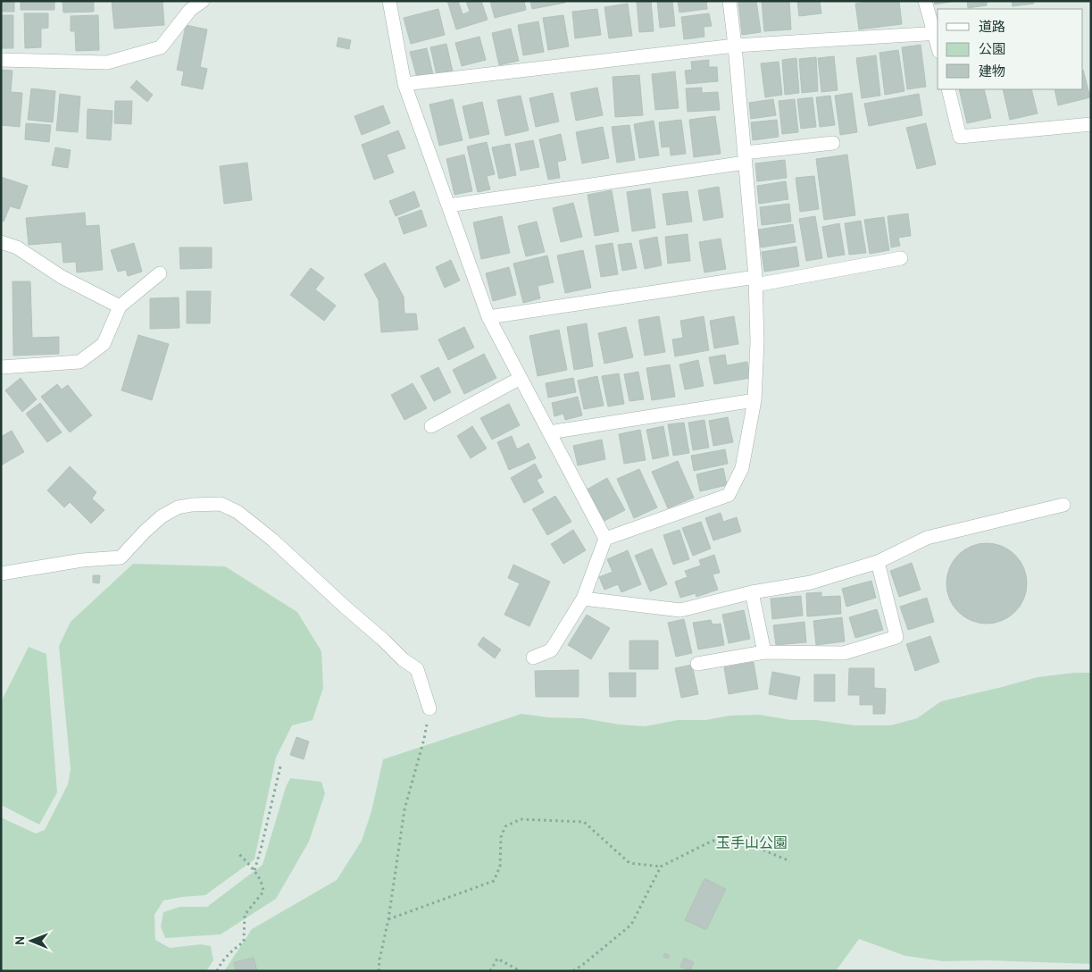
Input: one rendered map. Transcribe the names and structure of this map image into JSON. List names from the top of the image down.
{
  "parks": ["玉手山公園"],
  "legend": ["道路", "公園", "建物"],
  "north": "left"
}
